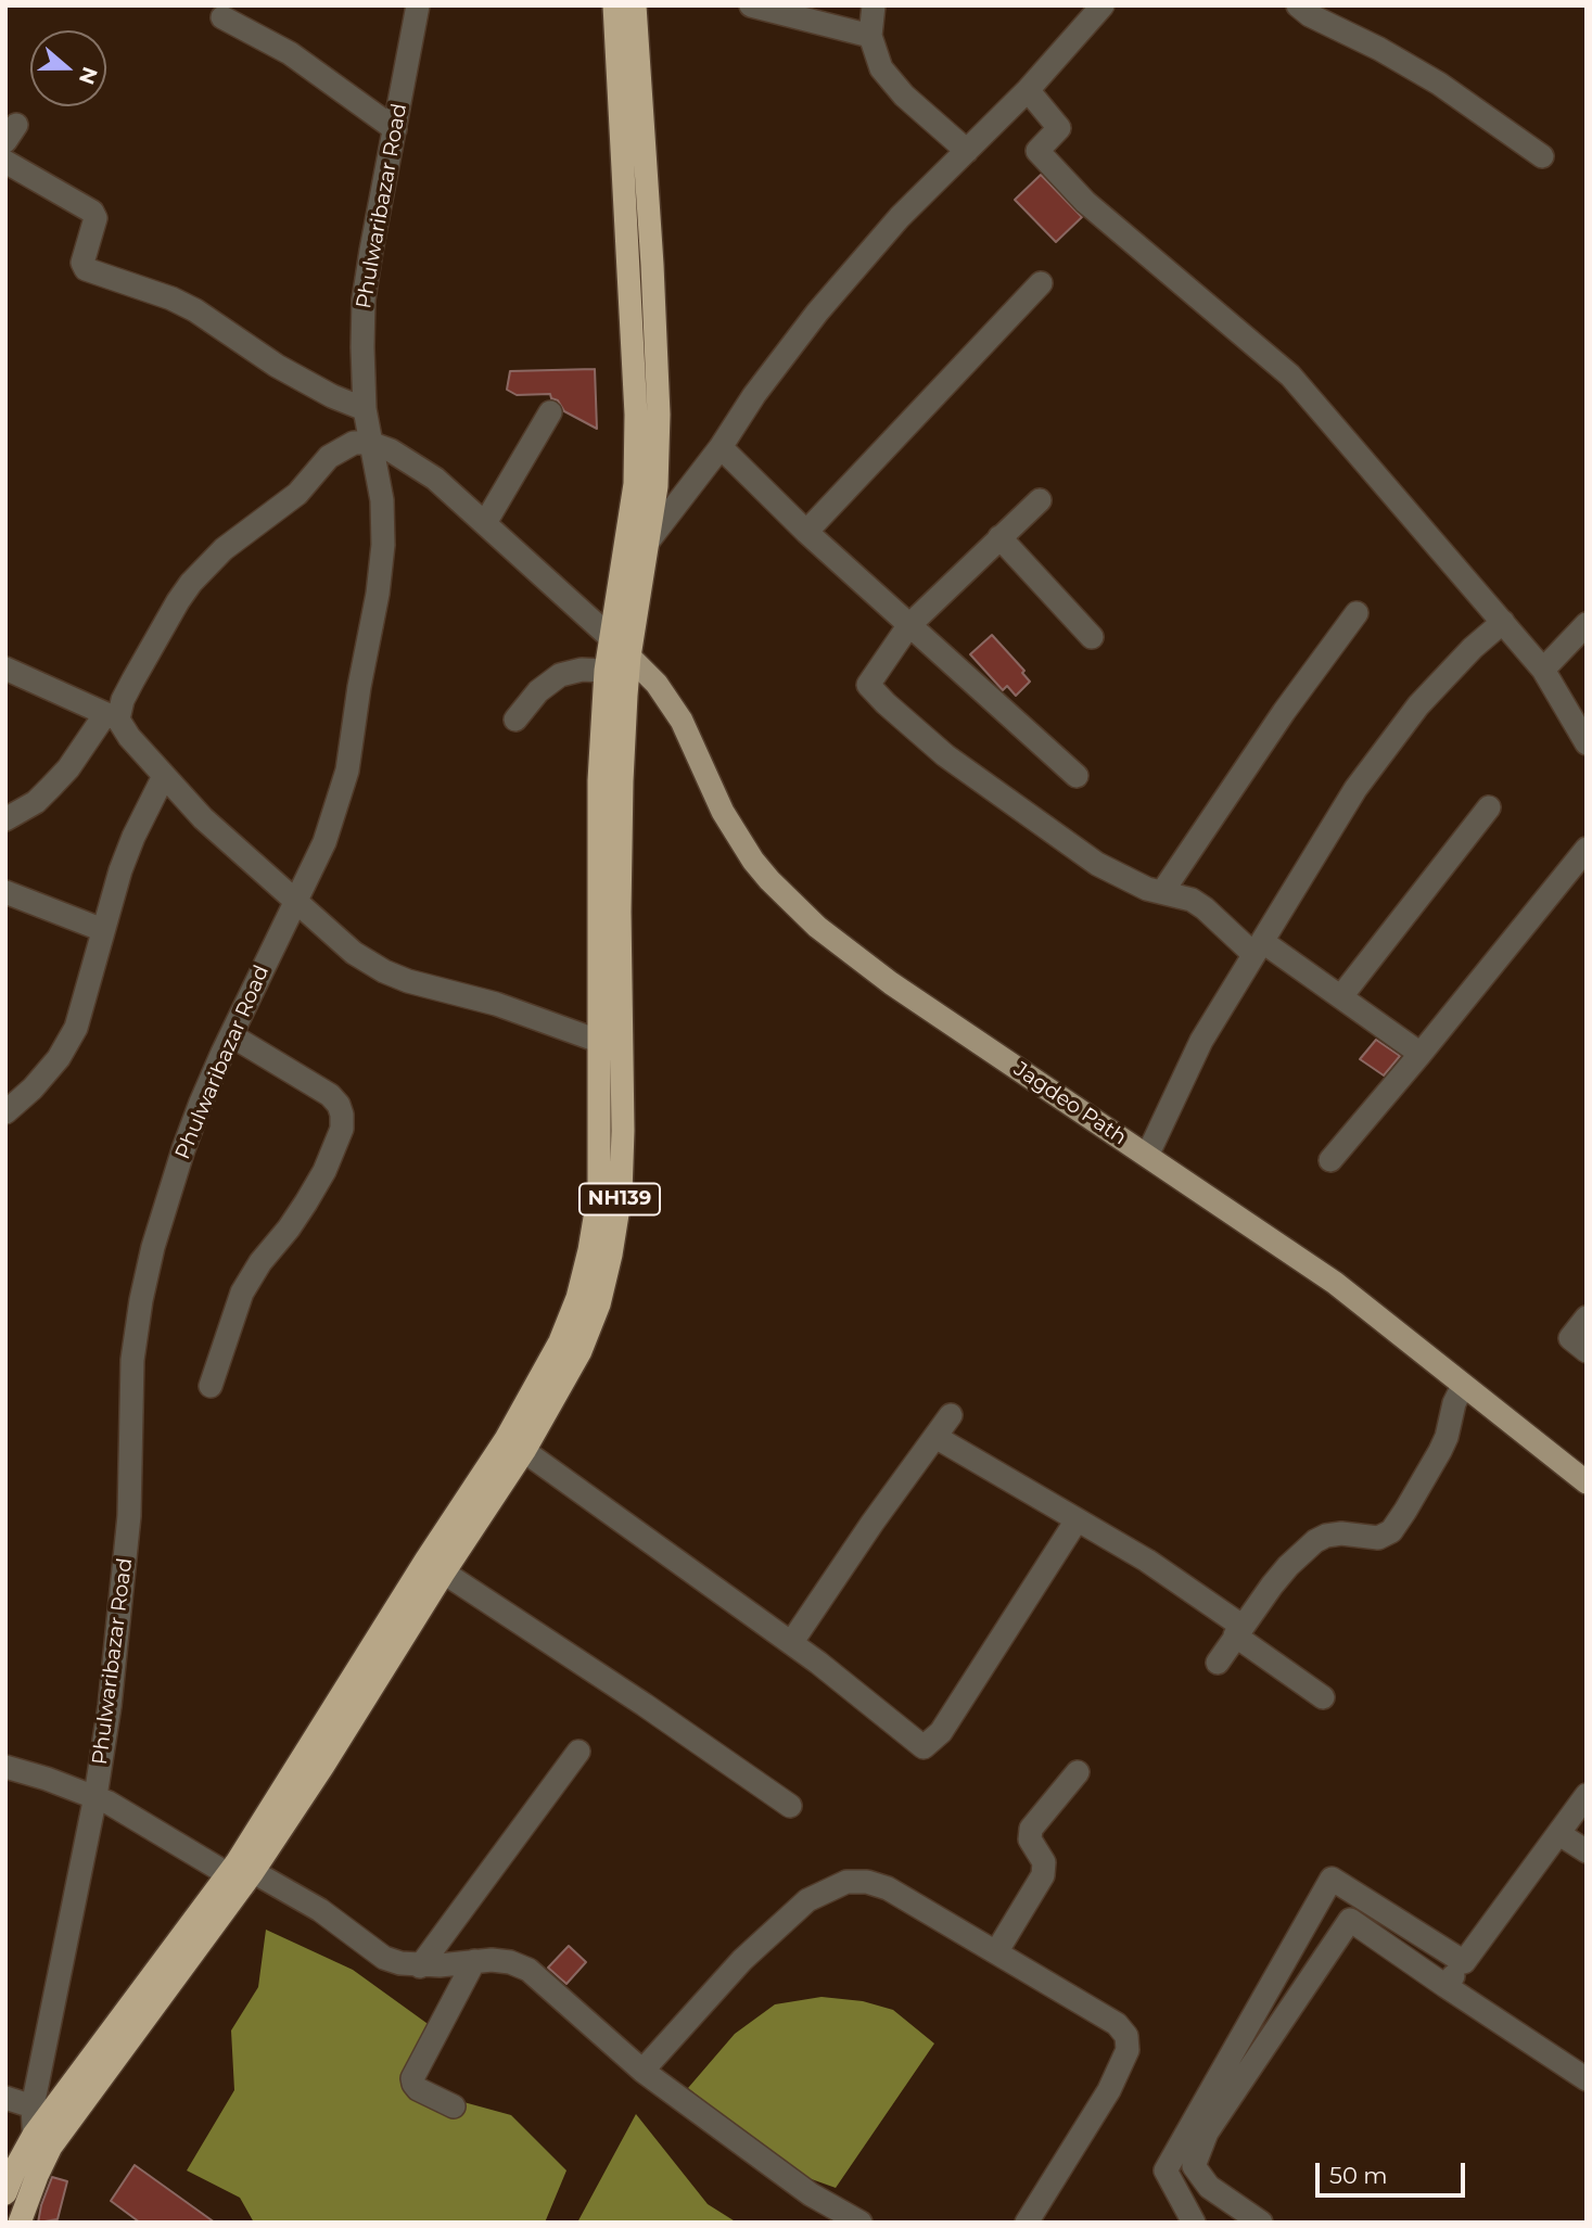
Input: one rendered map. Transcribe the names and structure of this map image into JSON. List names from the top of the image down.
{
  "streets": {
    "highway": ["NH139"],
    "main road": ["Jagdeo Path"],
    "street": ["Phulwaribazar Road"]
  },
  "crossings": [
    ["Phulwaribazar Road", "NH139"],
    ["Jagdeo Path", "NH139"]
  ],
  "scale_bar": "50 m",
  "north": "right"
}
